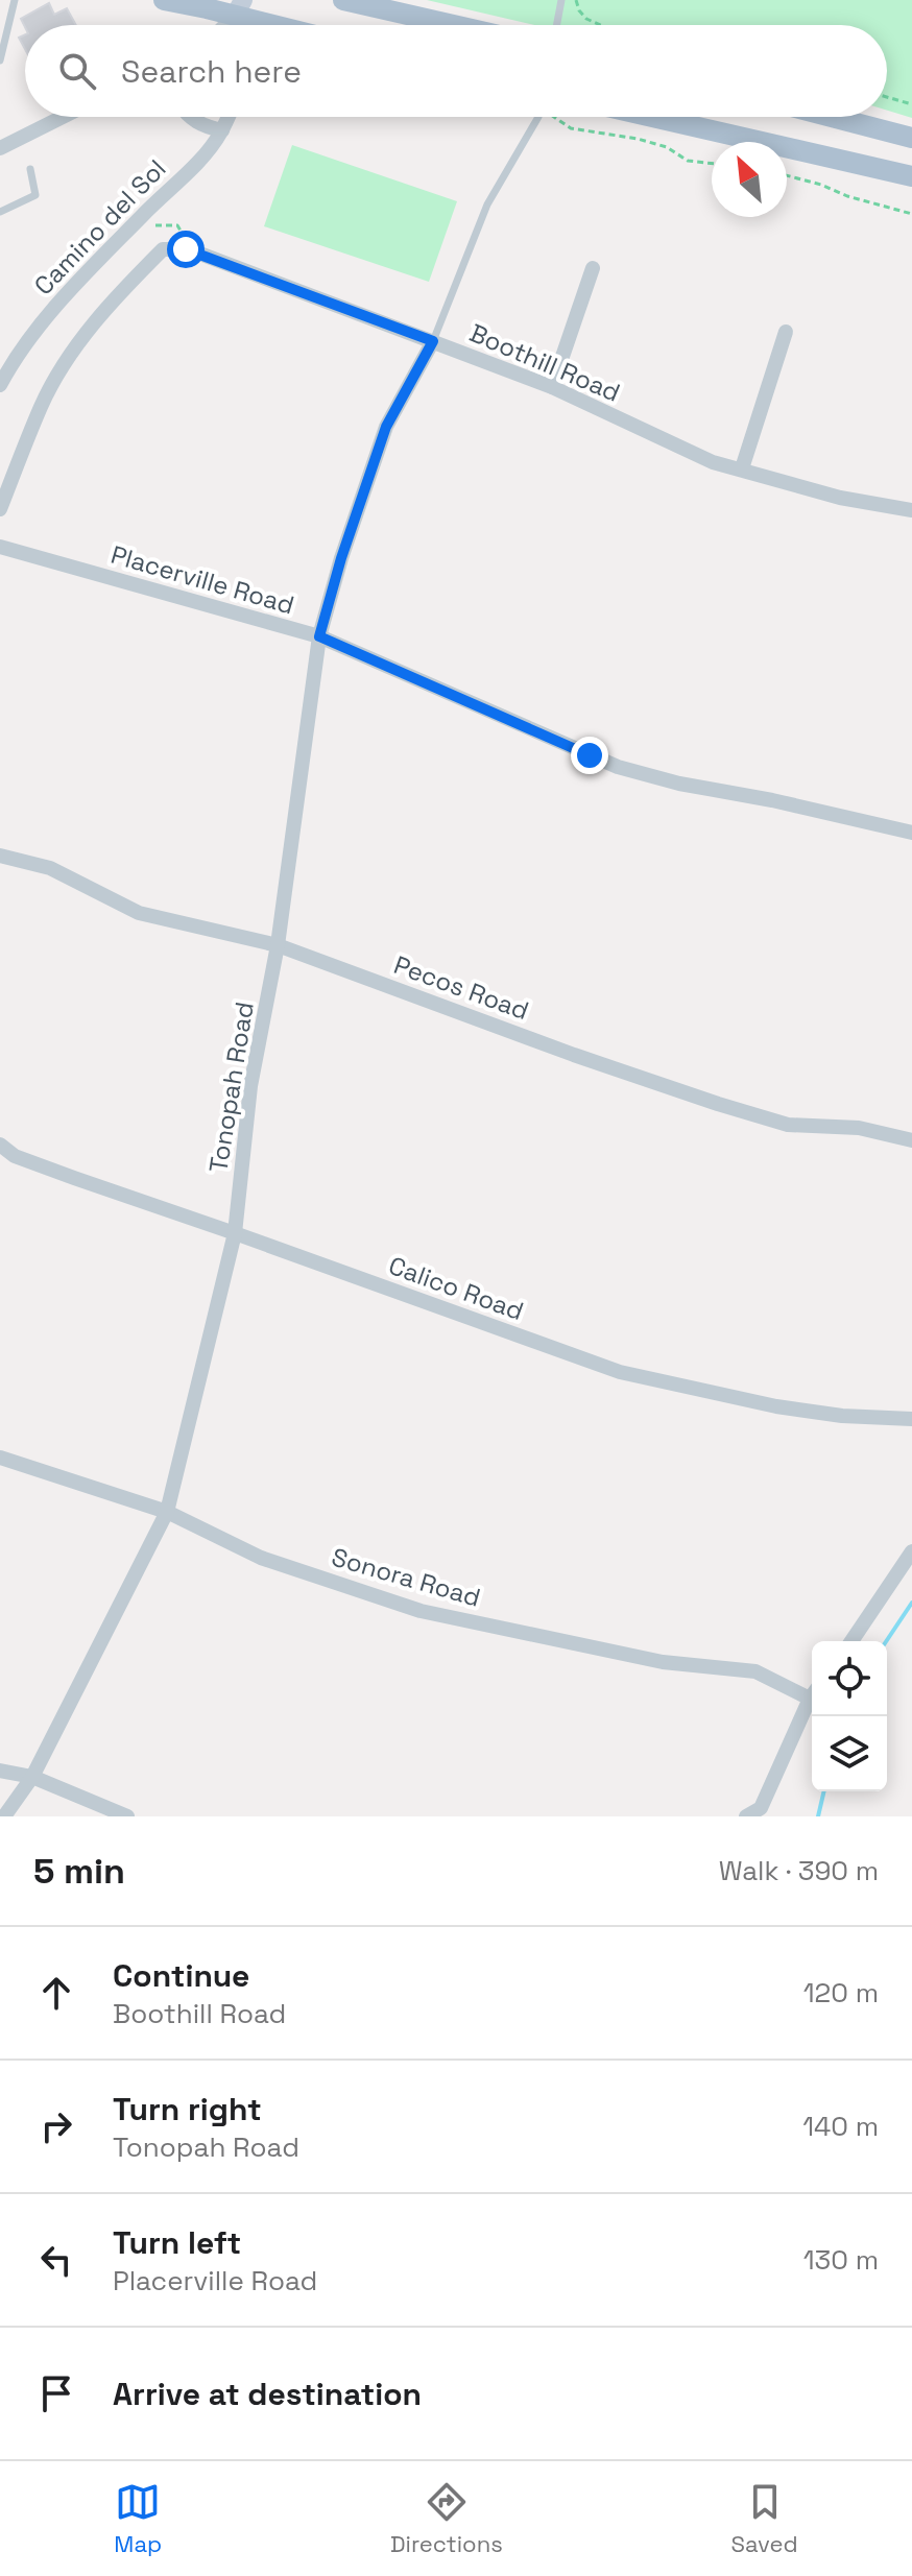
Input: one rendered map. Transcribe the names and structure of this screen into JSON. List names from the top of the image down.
{
  "streets": {
    "street": [
      "Camino del Sol",
      "Boothill Road",
      "Placerville Road",
      "Pecos Road",
      "Tonopah Road",
      "Calico Road",
      "Sonora Road"
    ]
  },
  "crossings": [
    ["Boothill Road", "Tonopah Road"],
    ["Placerville Road", "Tonopah Road"],
    ["Pecos Road", "Tonopah Road"],
    ["Tonopah Road", "Calico Road"],
    ["Tonopah Road", "Sonora Road"]
  ],
  "north": "top left",
  "page": {
    "search": "Search here",
    "heading": ["5 min", "Walk · 390 m"],
    "list": [
      ["Continue", "Boothill Road", "120 m"],
      ["Turn right", "Tonopah Road", "140 m"],
      ["Turn left", "Placerville Road", "130 m"],
      "Arrive at destination"
    ],
    "nav": ["Map", "Directions", "Saved"]
  }
}
